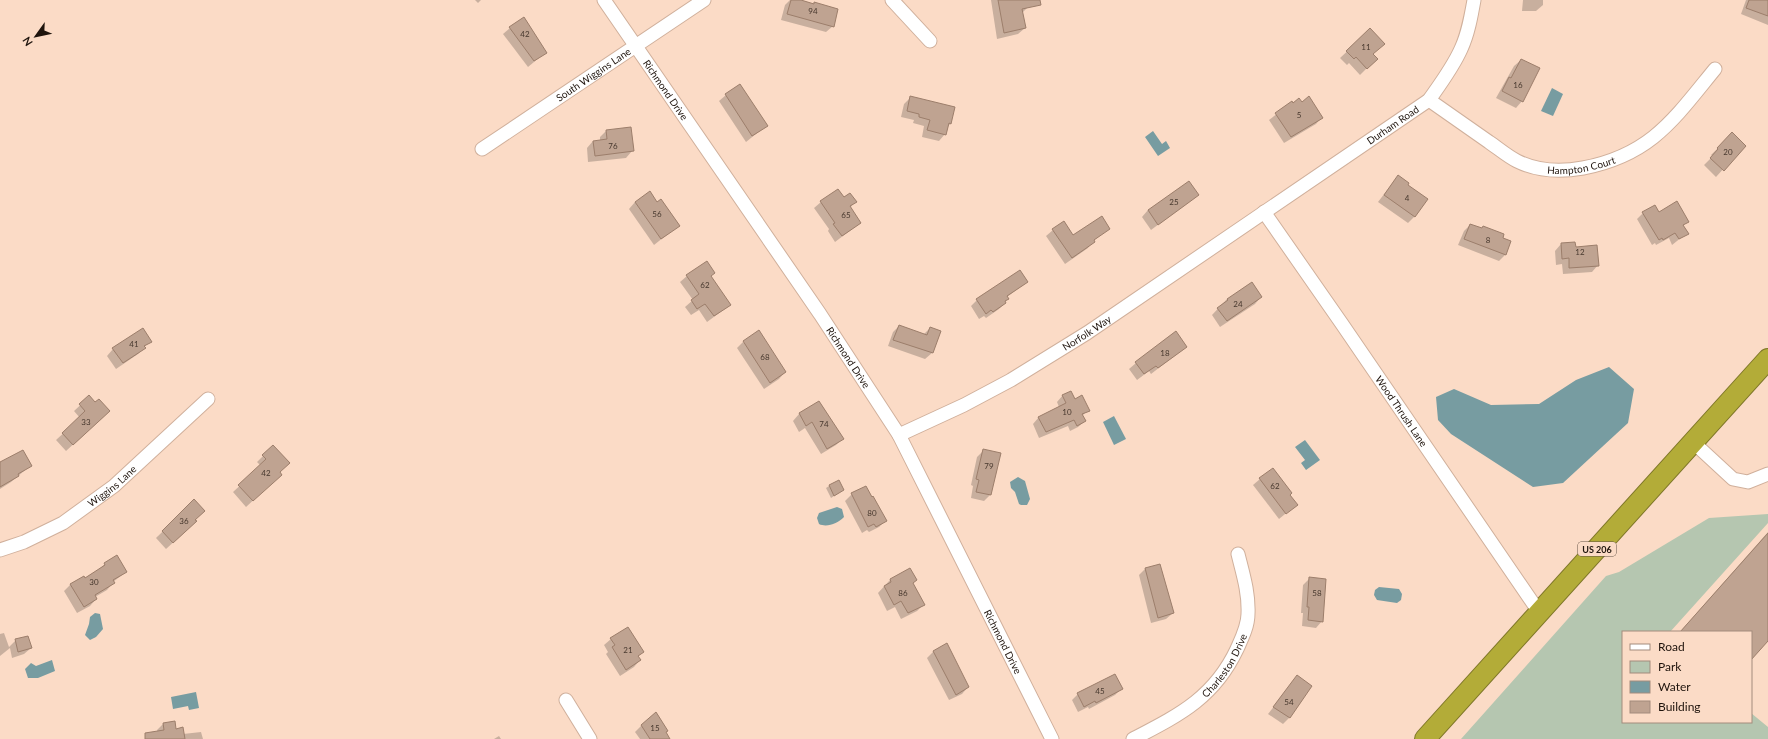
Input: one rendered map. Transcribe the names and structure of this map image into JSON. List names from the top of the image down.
{
  "streets": {
    "highway": ["US 206"],
    "street": [
      "South Wiggins Lane",
      "Richmond Drive",
      "Durham Road",
      "Hampton Court",
      "Norfolk Way",
      "Wood Thrush Lane",
      "Wiggins Lane",
      "Charleston Drive"
    ]
  },
  "crossings": [
    ["South Wiggins Lane", "Richmond Drive"],
    ["Richmond Drive", "Norfolk Way"],
    ["Durham Road", "Hampton Court"],
    ["Durham Road", "Norfolk Way"],
    ["Durham Road", "Wood Thrush Lane"],
    ["Norfolk Way", "Wood Thrush Lane"],
    ["Wood Thrush Lane", "US 206"]
  ],
  "house_numbers": [
    "94",
    "42",
    "11",
    "16",
    "5",
    "76",
    "20",
    "4",
    "25",
    "56",
    "65",
    "8",
    "12",
    "62",
    "24",
    "41",
    "18",
    "68",
    "10",
    "33",
    "74",
    "79",
    "42",
    "62",
    "80",
    "36",
    "30",
    "86",
    "58",
    "21",
    "45",
    "54",
    "15"
  ],
  "legend": [
    "Road",
    "Park",
    "Water",
    "Building"
  ],
  "north": "bottom left"
}
